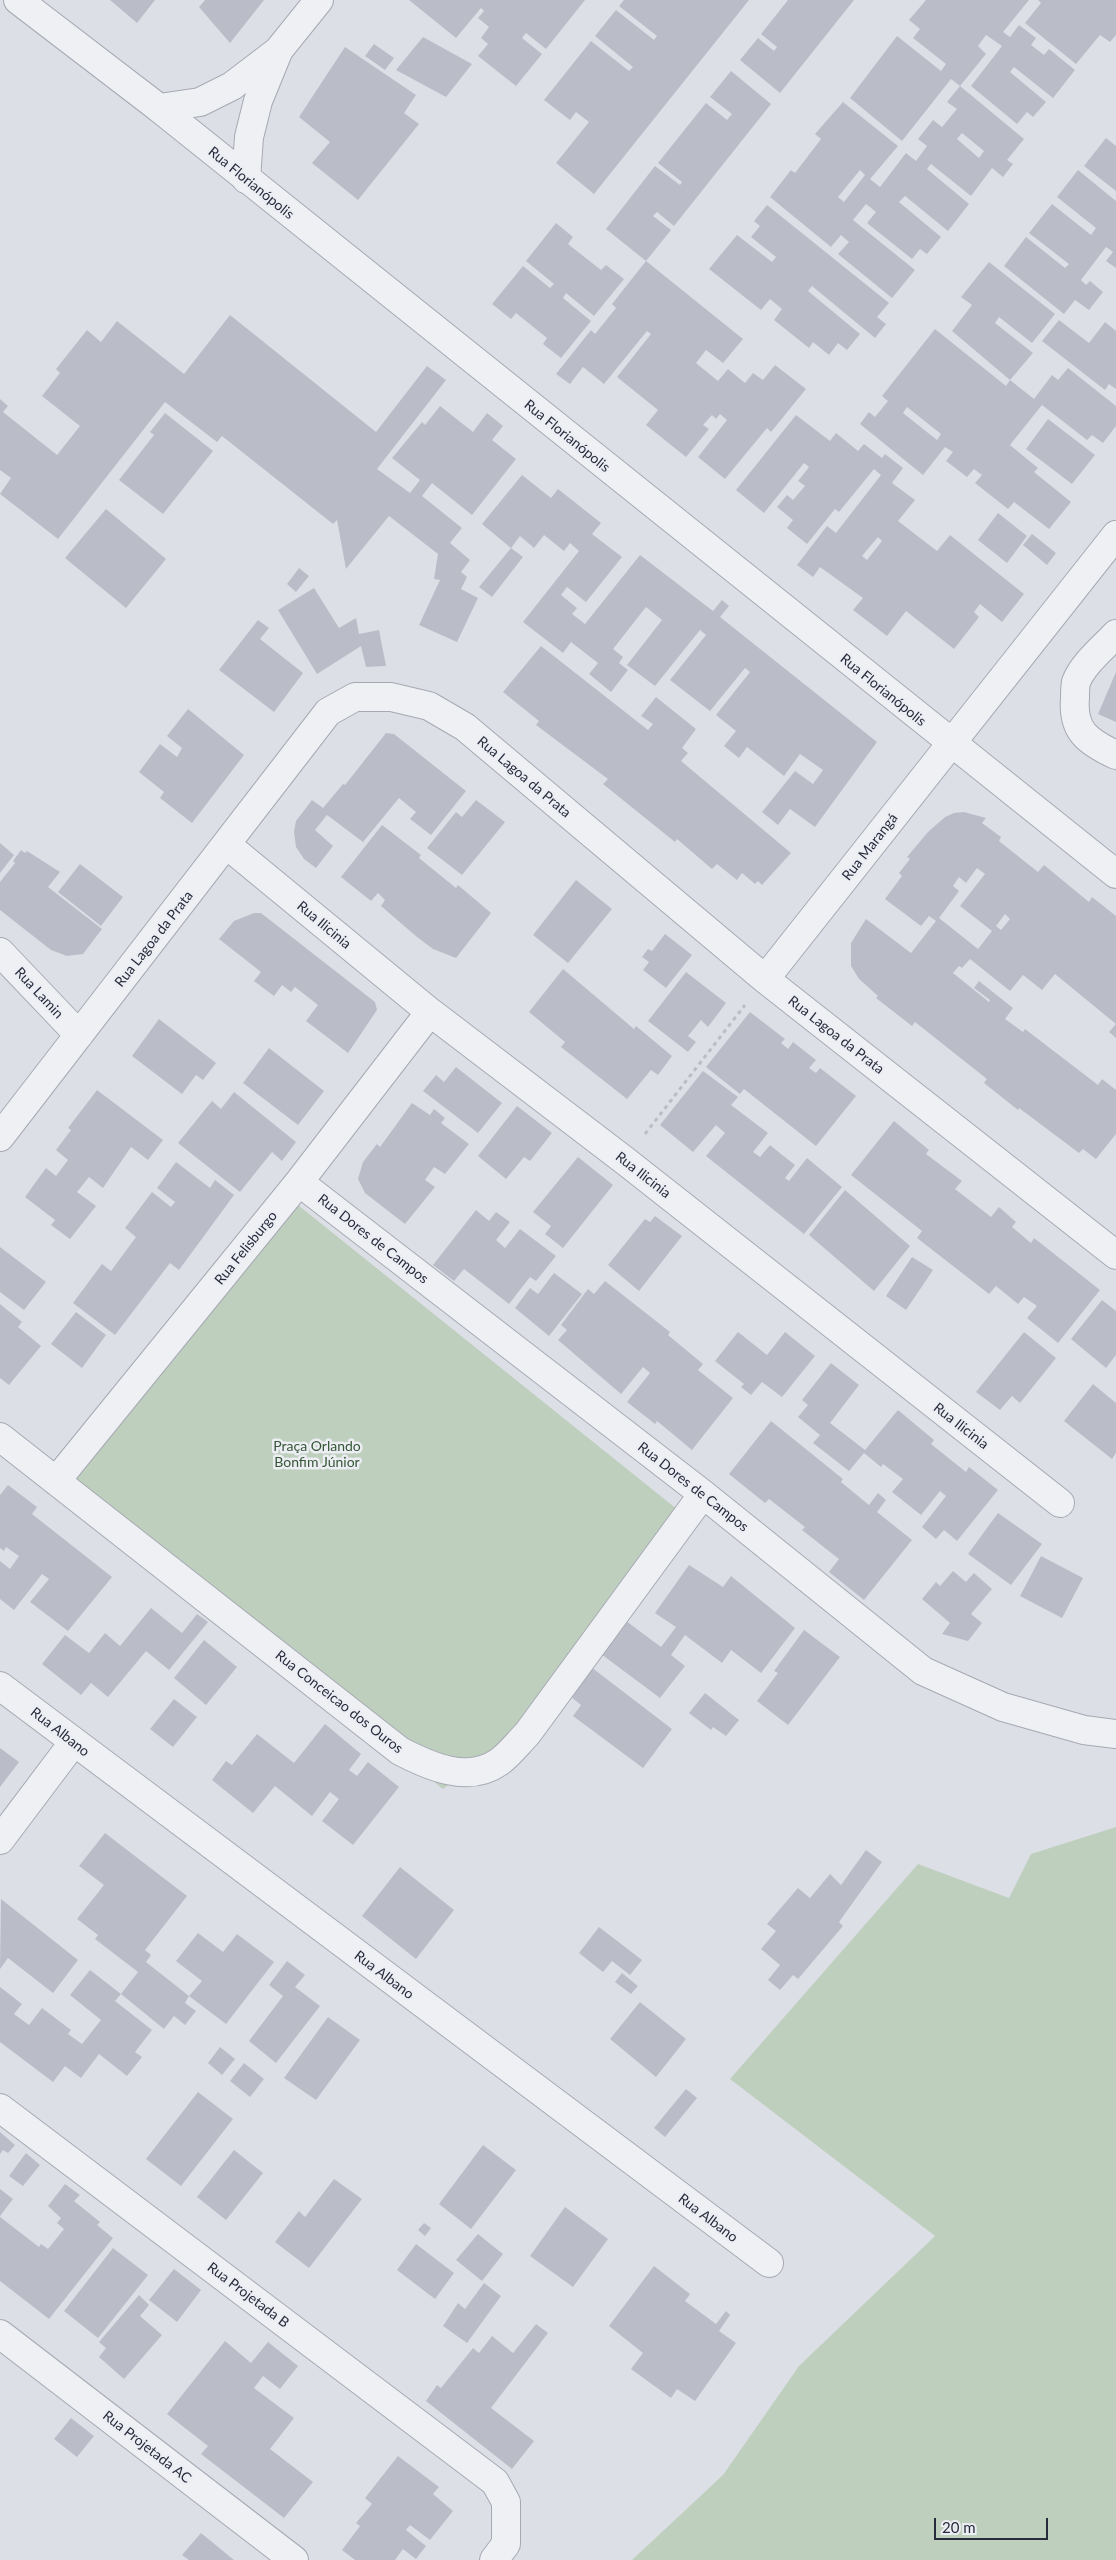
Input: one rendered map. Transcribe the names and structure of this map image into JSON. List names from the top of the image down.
{
  "streets": {
    "street": [
      "Rua Florianópolis",
      "Rua Lagoa da Prata",
      "Rua Marangá",
      "Rua Ilicinia",
      "Rua Lamin",
      "Rua Dores de Campos",
      "Rua Felisburgo",
      "Rua Conceicao dos Ouros",
      "Rua Albano",
      "Rua Projetada B",
      "Rua Projetada AC"
    ]
  },
  "crossings": [
    ["Rua Florianópolis", "Rua Marangá"],
    ["Rua Lagoa da Prata", "Rua Marangá"],
    ["Rua Lagoa da Prata", "Rua Ilicinia"],
    ["Rua Lagoa da Prata", "Rua Lamin"],
    ["Rua Ilicinia", "Rua Felisburgo"],
    ["Rua Dores de Campos", "Rua Felisburgo"],
    ["Rua Dores de Campos", "Rua Conceicao dos Ouros"],
    ["Rua Felisburgo", "Rua Conceicao dos Ouros"]
  ],
  "parks": ["Praça Orlando Bonfim Júnior"],
  "scale_bar": "20 m"
}
